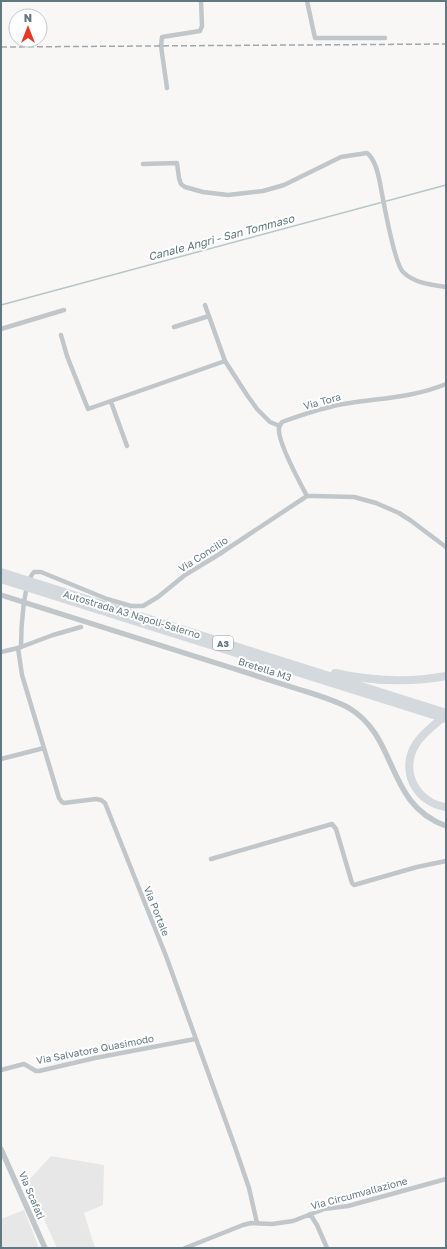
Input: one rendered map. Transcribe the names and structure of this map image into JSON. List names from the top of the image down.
{
  "streets": {
    "highway": ["Autostrada A3 Napoli-Salerno", "A3"],
    "street": [
      "Via Tora",
      "Via Concilio",
      "Bretella M3",
      "Via Portale",
      "Via Salvatore Quasimodo",
      "Via Circumvallazione",
      "Via Scafati"
    ]
  },
  "crossings": [
    ["Via Concilio", "Via Portale"],
    ["Autostrada A3 Napoli-Salerno", "A3"],
    ["Via Portale", "Via Salvatore Quasimodo"],
    ["Via Portale", "Via Circumvallazione"]
  ],
  "water": ["Canale Angri - San Tommaso"],
  "north": "top"
}
